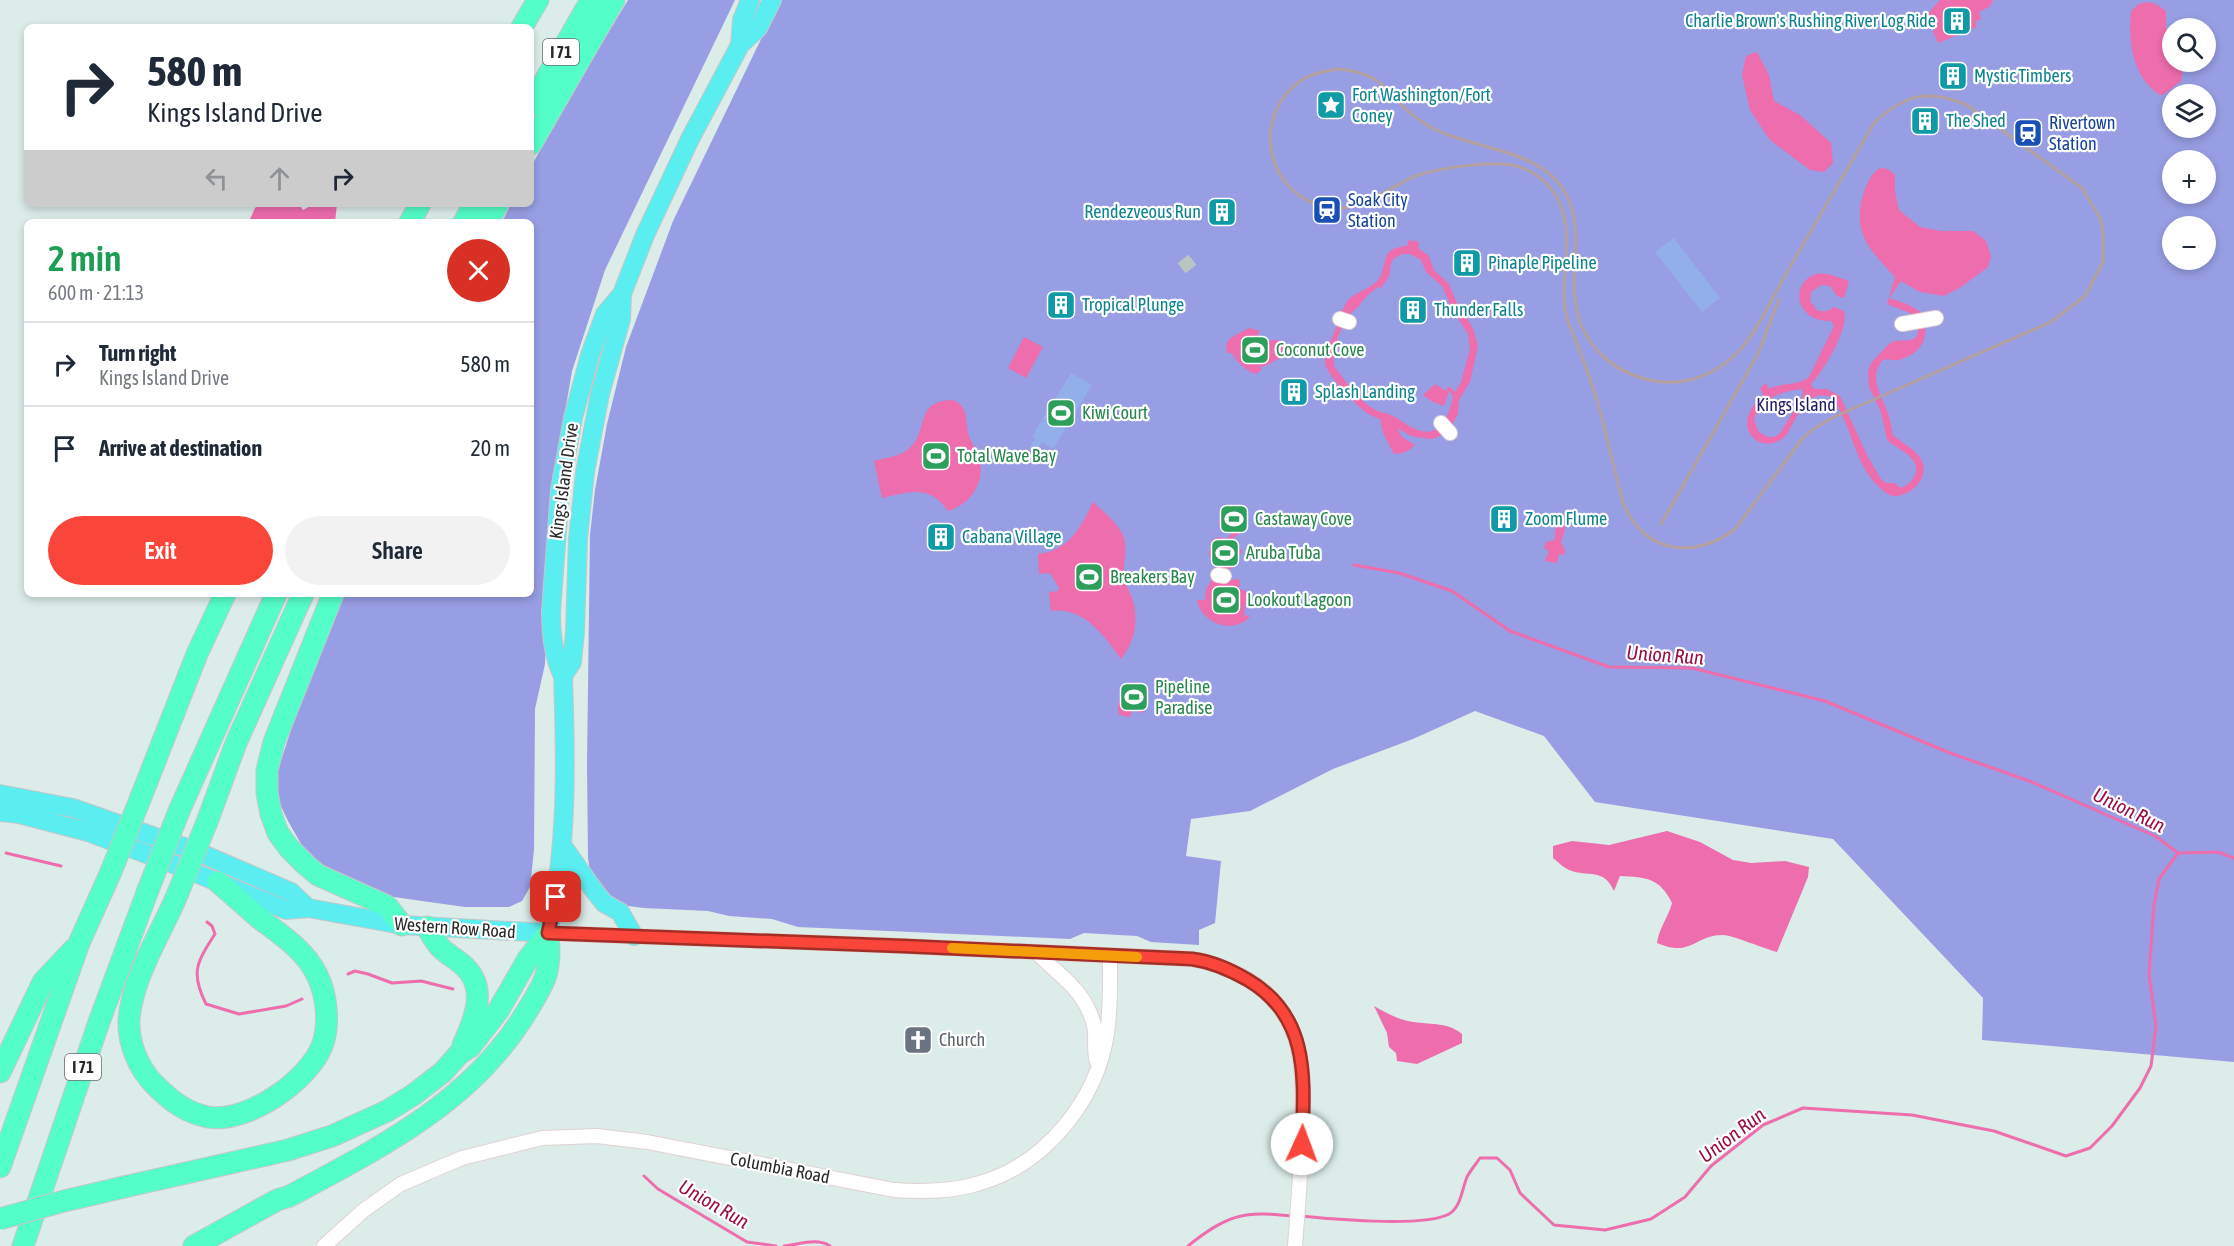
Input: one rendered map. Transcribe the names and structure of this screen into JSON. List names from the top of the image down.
{
  "streets": {
    "highway": ["I 71"],
    "main road": ["Kings Island Drive", "Western Row Road"],
    "street": ["Columbia Road"]
  },
  "crossings": [
    ["Kings Island Drive", "Western Row Road"],
    ["Western Row Road", "Columbia Road"]
  ],
  "water": ["Union Run"],
  "parks": ["Kings Island"],
  "places": {
    "building": [
      "Charlie Brown's Rushing River Log Ride",
      "Mystic Timbers",
      "The Shed",
      "Rendezveous Run",
      "Pinaple Pipeline",
      "Tropical Plunge",
      "Thunder Falls",
      "Splash Landing",
      "Zoom Flume",
      "Cabana Village"
    ],
    "place": ["Fort Washington/Fort Coney"],
    "station": ["Rivertown Station", "Soak City Station"],
    "sports": [
      "Coconut Cove",
      "Kiwi Court",
      "Total Wave Bay",
      "Castaway Cove",
      "Aruba Tuba",
      "Breakers Bay",
      "Lookout Lagoon",
      "Pipeline Paradise"
    ],
    "church": ["Church"]
  },
  "page": {
    "map_buttons": ["+", "−"],
    "turn": ["580 m", "Kings Island Drive"],
    "heading": ["2 min", "600 m · 21:13"],
    "list": [
      {
        "name": "Turn right",
        "note": "Kings Island Drive",
        "value": "580 m"
      },
      {
        "name": "Arrive at destination",
        "value": "20 m"
      }
    ],
    "buttons": ["Exit", "Share"]
  }
}
